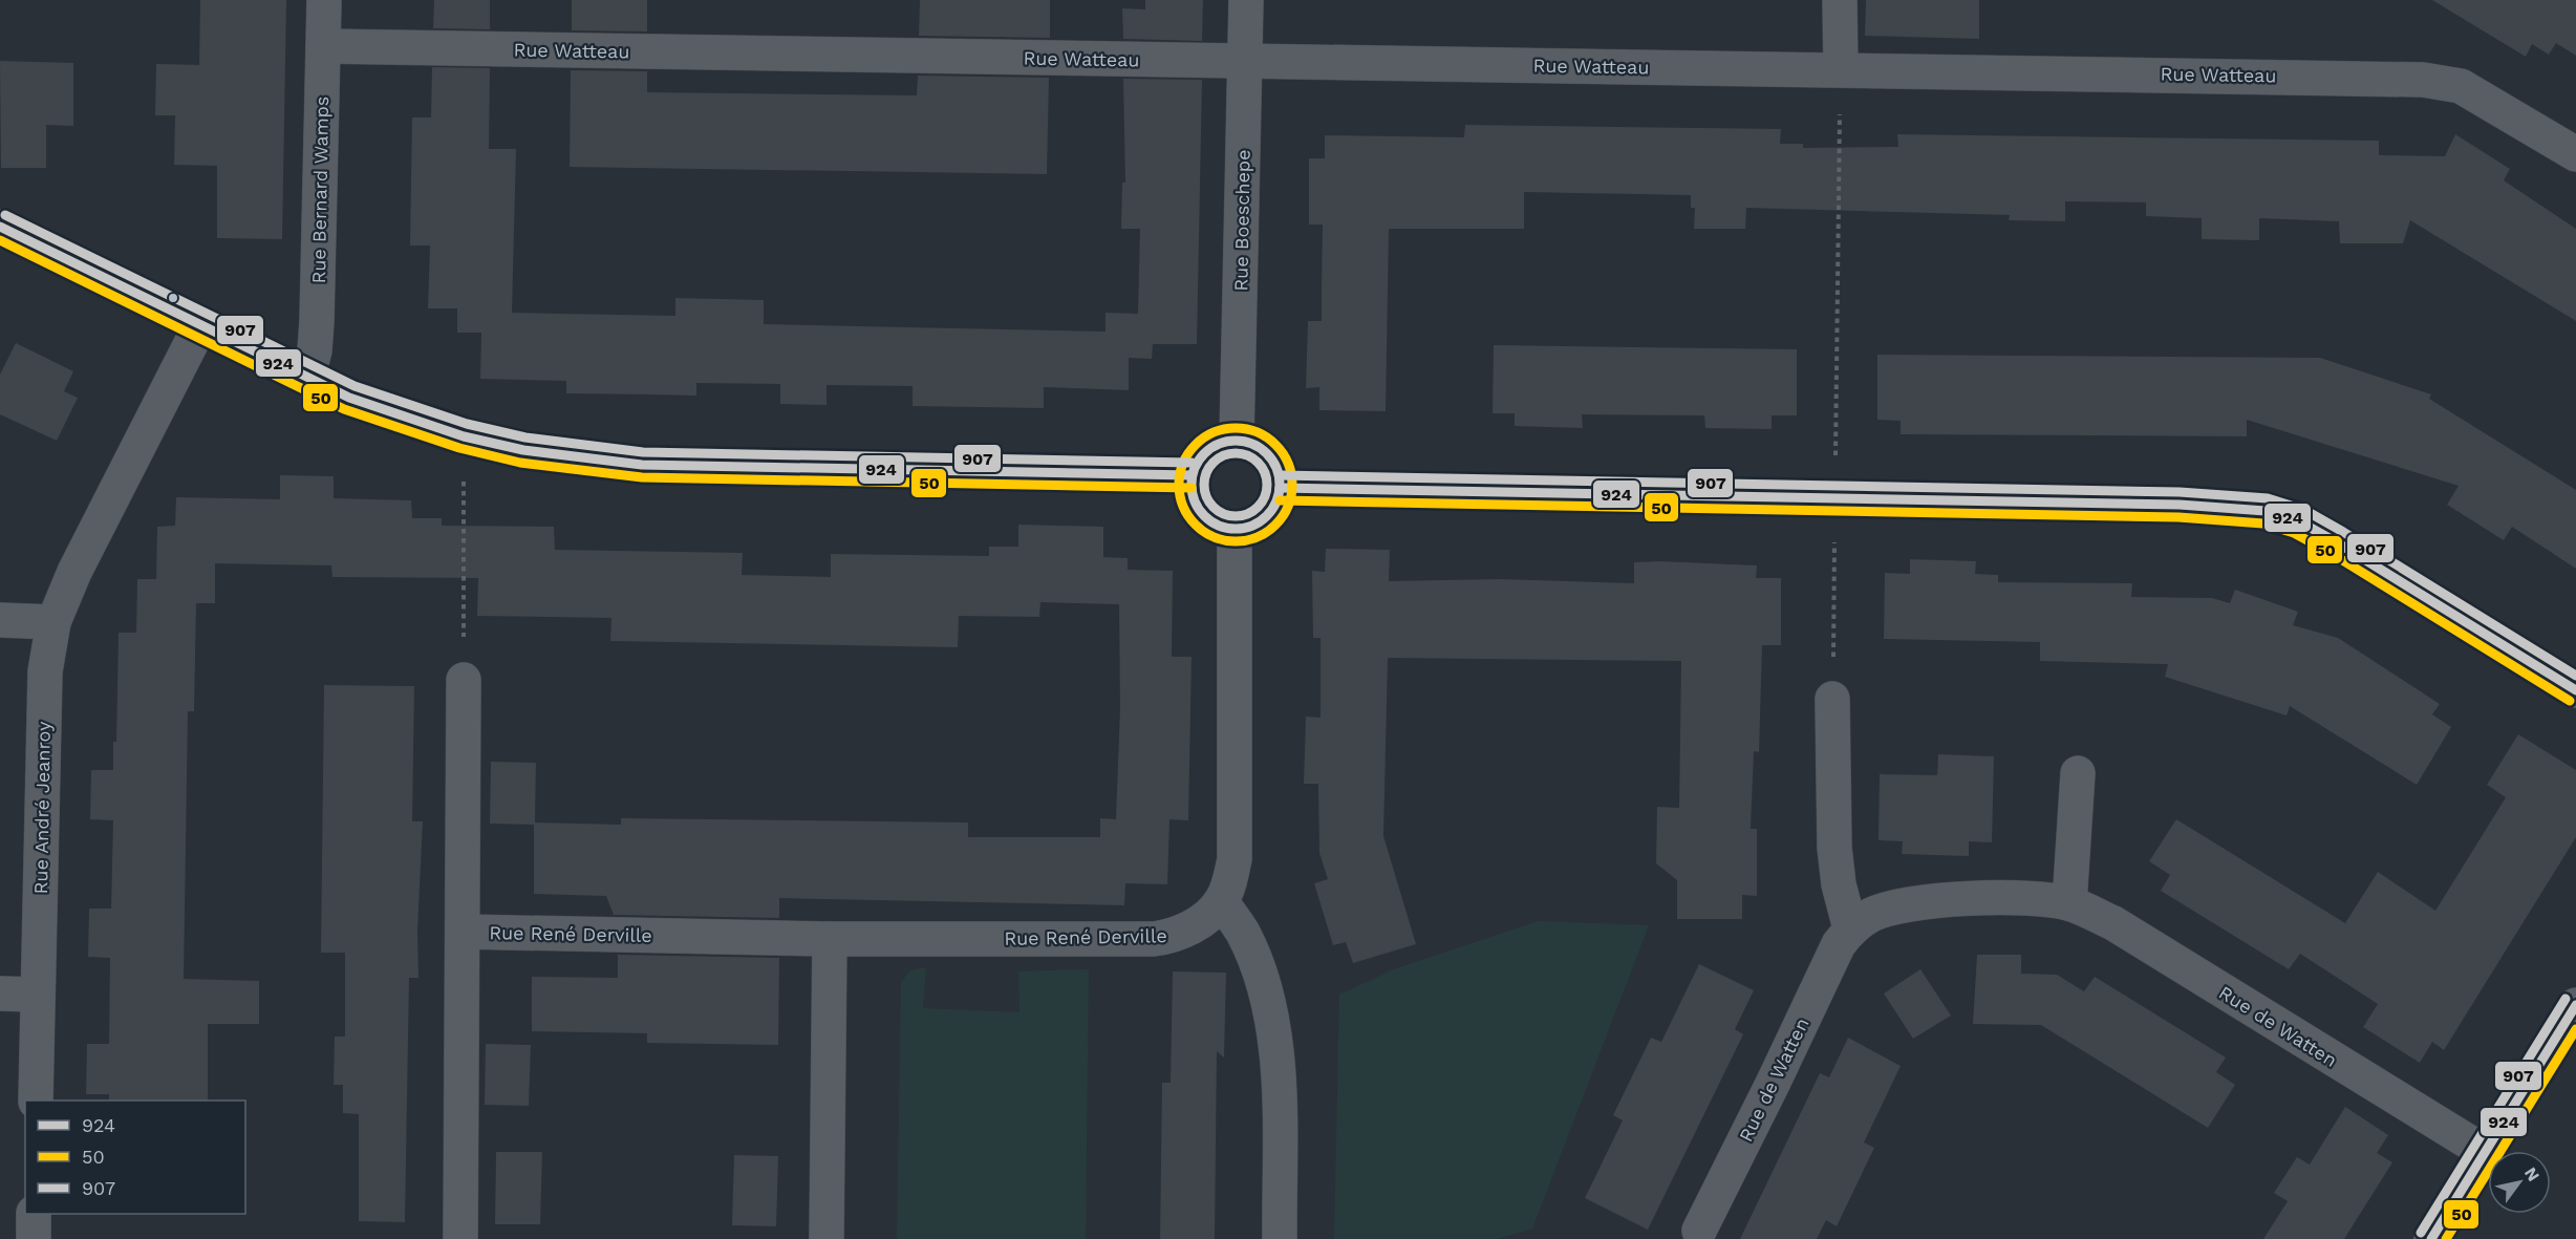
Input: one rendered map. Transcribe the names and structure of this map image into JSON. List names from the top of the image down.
{
  "streets": {
    "street": [
      "Rue Watteau",
      "Rue Bernard Wamps",
      "Rue Boeschepe",
      "Rue André Jeanroy",
      "Rue René Derville",
      "Rue de Watten"
    ]
  },
  "crossings": [
    ["Rue Watteau", "Rue Bernard Wamps"],
    ["Rue Watteau", "Rue Boeschepe"]
  ],
  "lines": ["transit line 907", "transit line 924", "transit line 50"],
  "legend": ["924", "50", "907"],
  "north": "top right"
}
